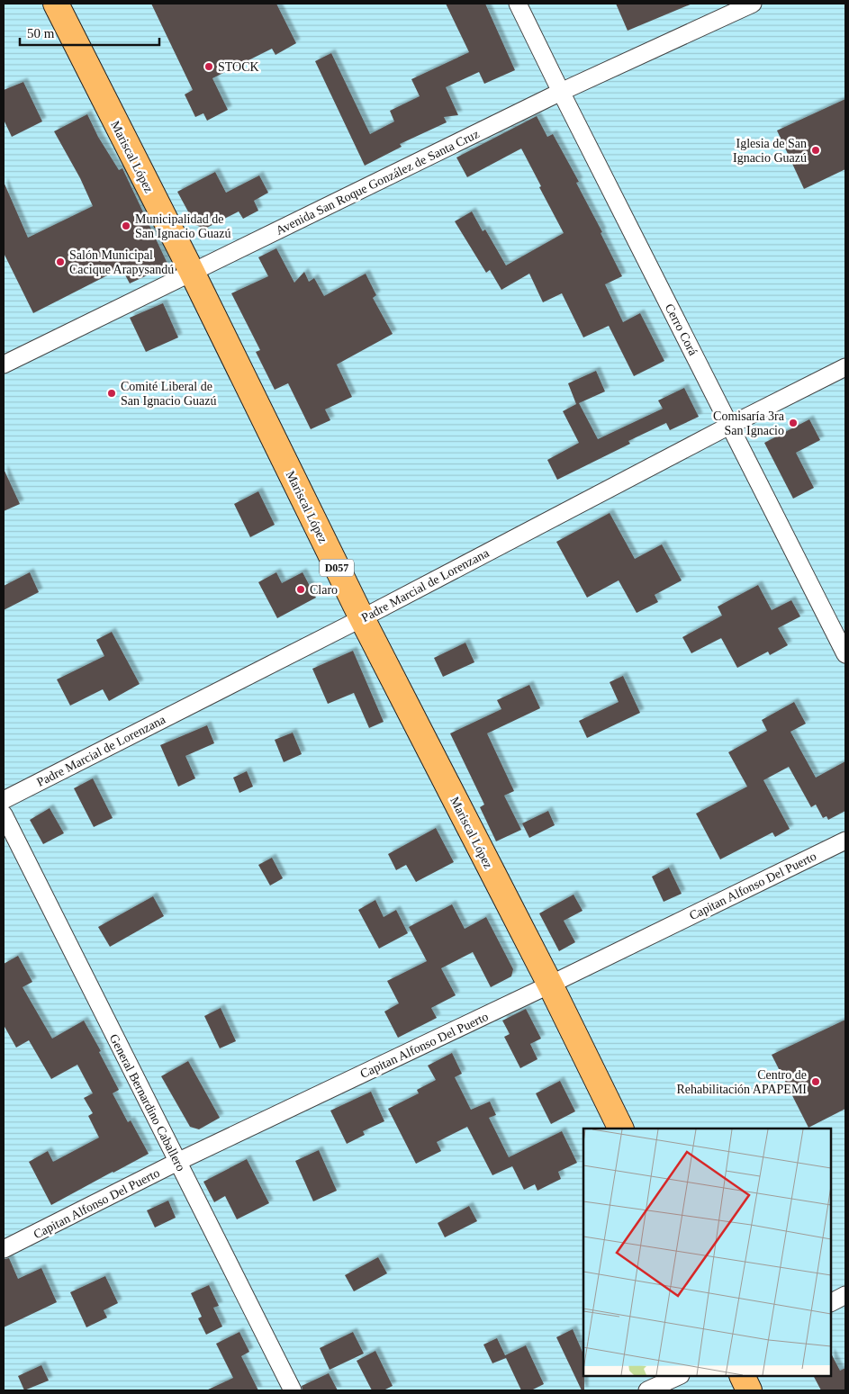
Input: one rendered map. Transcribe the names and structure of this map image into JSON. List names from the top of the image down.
{
  "streets": {
    "main road": ["Mariscal López", "D057"],
    "street": [
      "Avenida San Roque González de Santa Cruz",
      "Cerro Corá",
      "Padre Marcial de Lorenzana",
      "Capitan Alfonso Del Puerto",
      "General Bernardino Caballero"
    ]
  },
  "crossings": [
    ["Mariscal López", "Avenida San Roque González de Santa Cruz"],
    ["Mariscal López", "Padre Marcial de Lorenzana"],
    ["Mariscal López", "Capitan Alfonso Del Puerto"],
    ["Avenida San Roque González de Santa Cruz", "Cerro Corá"],
    ["Cerro Corá", "Padre Marcial de Lorenzana"],
    ["Capitan Alfonso Del Puerto", "General Bernardino Caballero"]
  ],
  "places": [
    "STOCK",
    "Iglesia de San Ignacio Guazú",
    "Municipalidad de San Ignacio Guazú",
    "Salón Municipal Cacique Arapysandú",
    "Comité Liberal de San Ignacio Guazú",
    "Comisaría 3ra San Ignacio",
    "Claro",
    "Centro de Rehabilitación APAPEMI"
  ],
  "scale_bar": "50 m"
}
